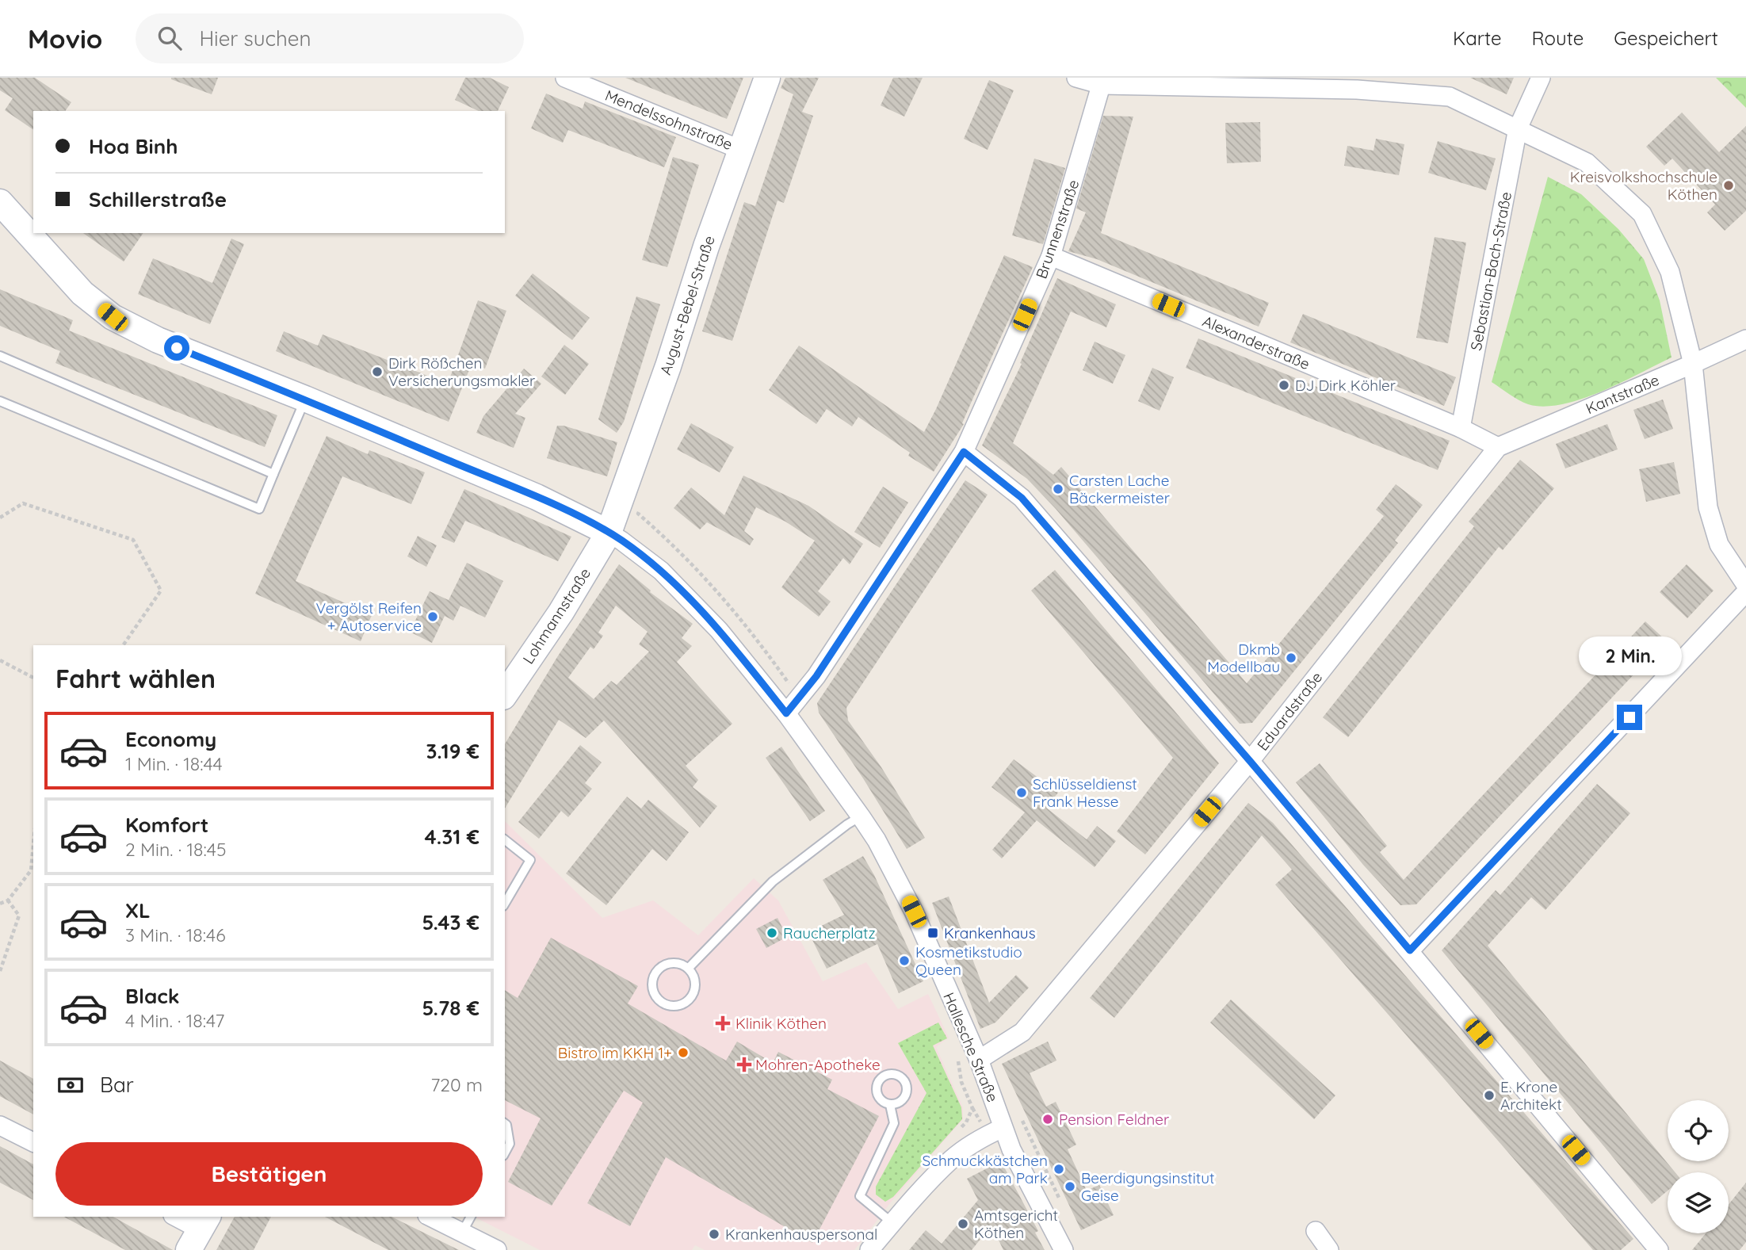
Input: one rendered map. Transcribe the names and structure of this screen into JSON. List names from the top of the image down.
{
  "streets": {
    "street": [
      "Mendelssohnstraße",
      "Brunnenstraße",
      "Sebastian-Bach-Straße",
      "August-Bebel-Straße",
      "Alexanderstraße",
      "Kantstraße",
      "Lohmannstraße",
      "Eduardstraße",
      "Hallesche Straße"
    ]
  },
  "crossings": [
    ["Mendelssohnstraße", "August-Bebel-Straße"],
    ["Brunnenstraße", "Alexanderstraße"],
    ["Brunnenstraße", "Hallesche Straße"],
    ["Sebastian-Bach-Straße", "Alexanderstraße"],
    ["August-Bebel-Straße", "Lohmannstraße"],
    ["August-Bebel-Straße", "Hallesche Straße"],
    ["Kantstraße", "Eduardstraße"],
    ["Lohmannstraße", "Hallesche Straße"],
    ["Eduardstraße", "Hallesche Straße"]
  ],
  "places": {
    "other": [
      "Kreisvolkshochschule Köthen",
      "Dirk Rößchen Versicherungsmakler",
      "DJ Dirk Köhler",
      "Carsten Lache Bäckermeister",
      "Vergölst Reifen + Autoservice",
      "Dkmb Modellbau",
      "Schlüsseldienst Frank Hesse",
      "Raucherplatz",
      "Kosmetikstudio Queen",
      "Bistro im KKH 1+",
      "E. Krone Architekt",
      "Pension Feldner",
      "Schmuckkästchen am Park",
      "Beerdigungsinstitut Geise",
      "Amtsgericht Köthen",
      "Krankenhauspersonal"
    ],
    "transit": ["Krankenhaus"],
    "health": ["Klinik Köthen", "Mohren-Apotheke"]
  },
  "page": {
    "header": "Movio",
    "search": "Hier suchen",
    "nav": ["Karte", "Route", "Gespeichert"],
    "banner": ["Hoa Binh", "Schillerstraße"],
    "bubble": "2 Min.",
    "heading": "Fahrt wählen",
    "list": [
      {
        "name": "Economy",
        "note": "1 Min. · 18:44",
        "value": "3.19 €"
      },
      {
        "name": "Komfort",
        "note": "2 Min. · 18:45",
        "value": "4.31 €"
      },
      {
        "name": "XL",
        "note": "3 Min. · 18:46",
        "value": "5.43 €"
      },
      {
        "name": "Black",
        "note": "4 Min. · 18:47",
        "value": "5.78 €"
      }
    ],
    "pay": ["Bar", "720 m"],
    "buttons": "Bestätigen"
  }
}
